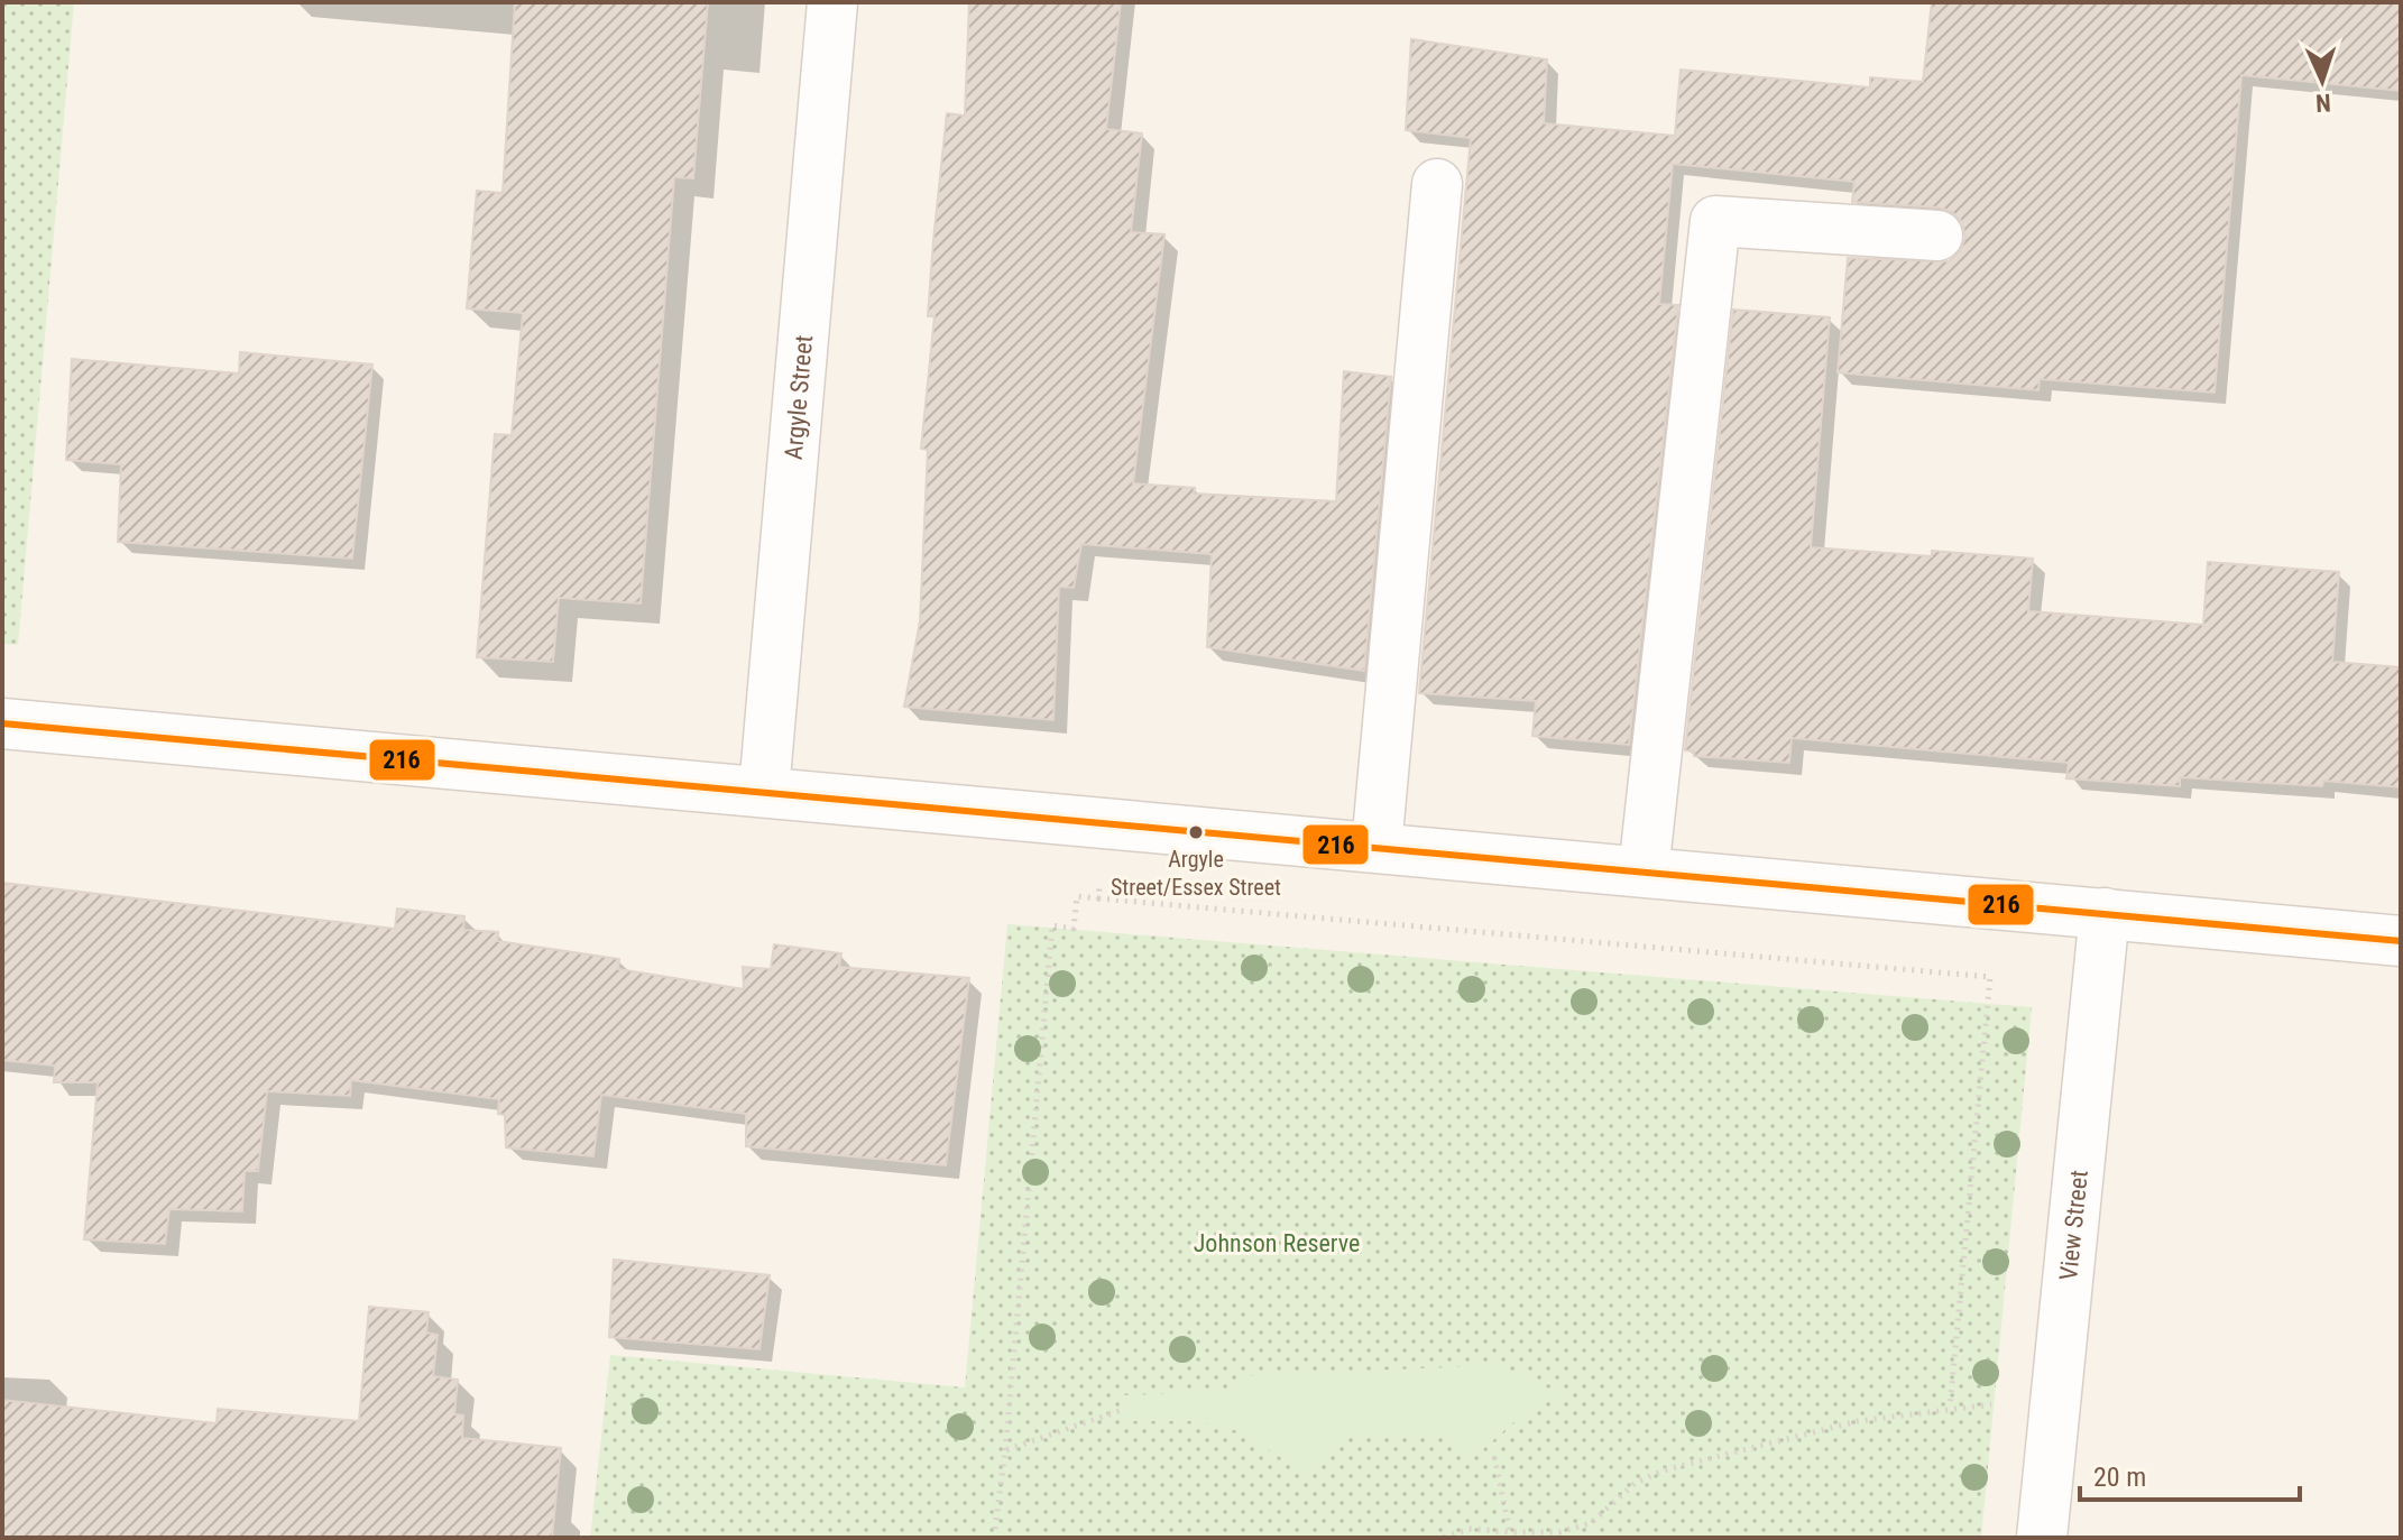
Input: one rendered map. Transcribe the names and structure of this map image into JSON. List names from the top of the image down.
{
  "streets": {
    "street": ["Argyle Street", "View Street"]
  },
  "parks": ["Johnson Reserve"],
  "places": ["Argyle Street/Essex Street"],
  "lines": ["transit line 216"],
  "scale_bar": "20 m",
  "north": "bottom"
}
